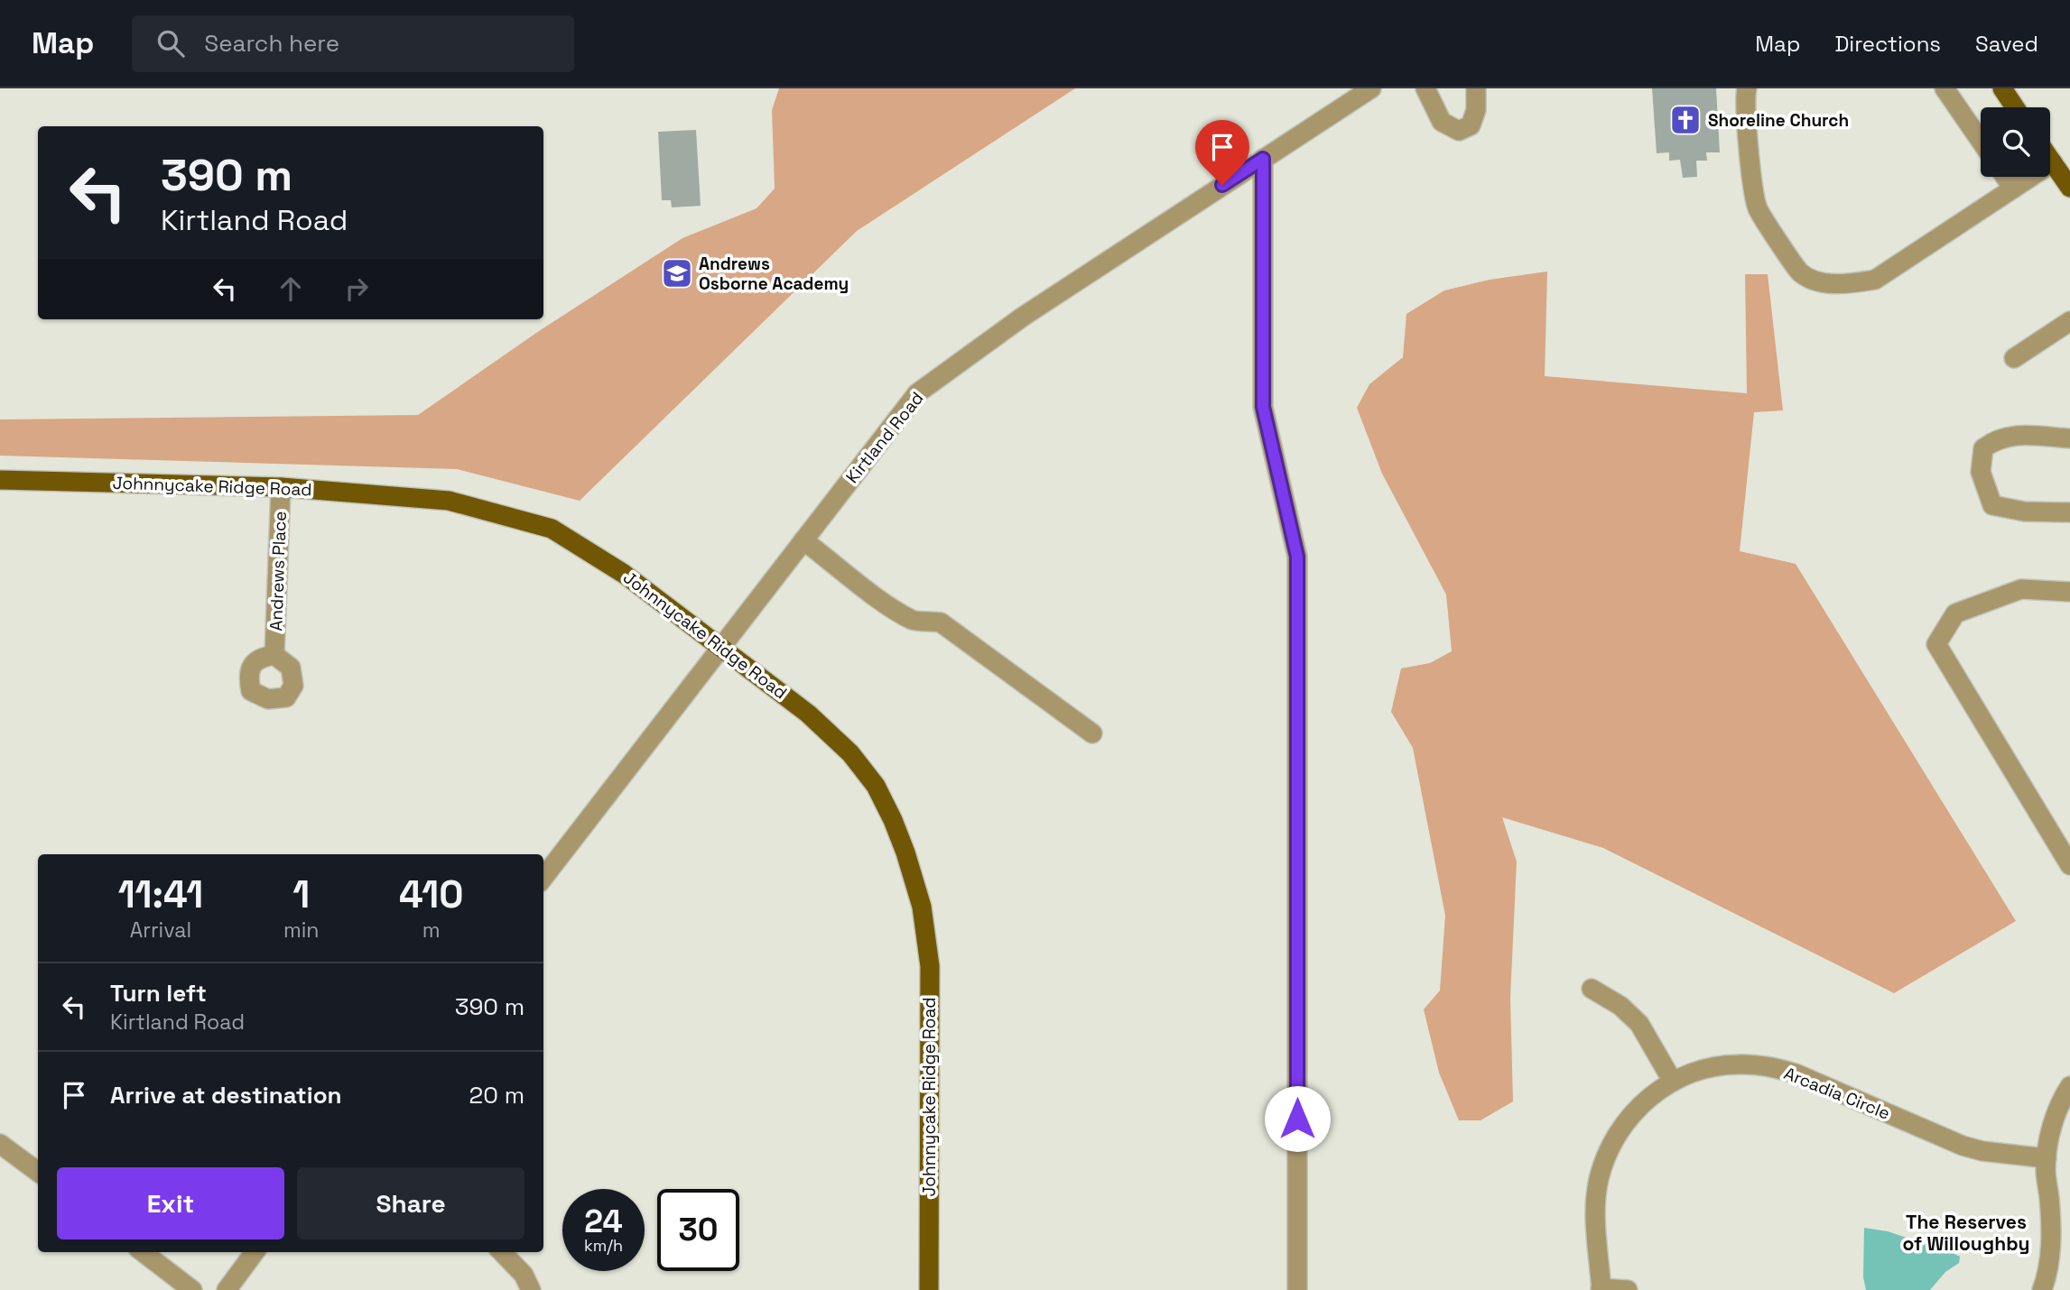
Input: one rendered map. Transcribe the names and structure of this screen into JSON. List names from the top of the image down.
{
  "streets": {
    "main road": ["Johnnycake Ridge Road"],
    "street": ["Kirtland Road", "Andrews Place", "Arcadia Circle"]
  },
  "crossings": [
    ["Kirtland Road", "Johnnycake Ridge Road"],
    ["Johnnycake Ridge Road", "Andrews Place"]
  ],
  "districts": ["The Reserves of Willoughby"],
  "places": {
    "church": ["Shoreline Church"],
    "school or university": ["Andrews Osborne Academy"]
  },
  "page": {
    "header": "Map",
    "search": "Search here",
    "nav": ["Map", "Directions", "Saved"],
    "turn": ["390 m", "Kirtland Road"],
    "eta": [
      "11:41",
      "Arrival",
      "1",
      "min",
      "410",
      "m"
    ],
    "list": [
      {
        "name": "Turn left",
        "note": "Kirtland Road",
        "value": "390 m"
      },
      {
        "name": "Arrive at destination",
        "value": "20 m"
      }
    ],
    "buttons": ["Exit", "Share"],
    "speed": "24 km/h",
    "limit": "30"
  }
}
